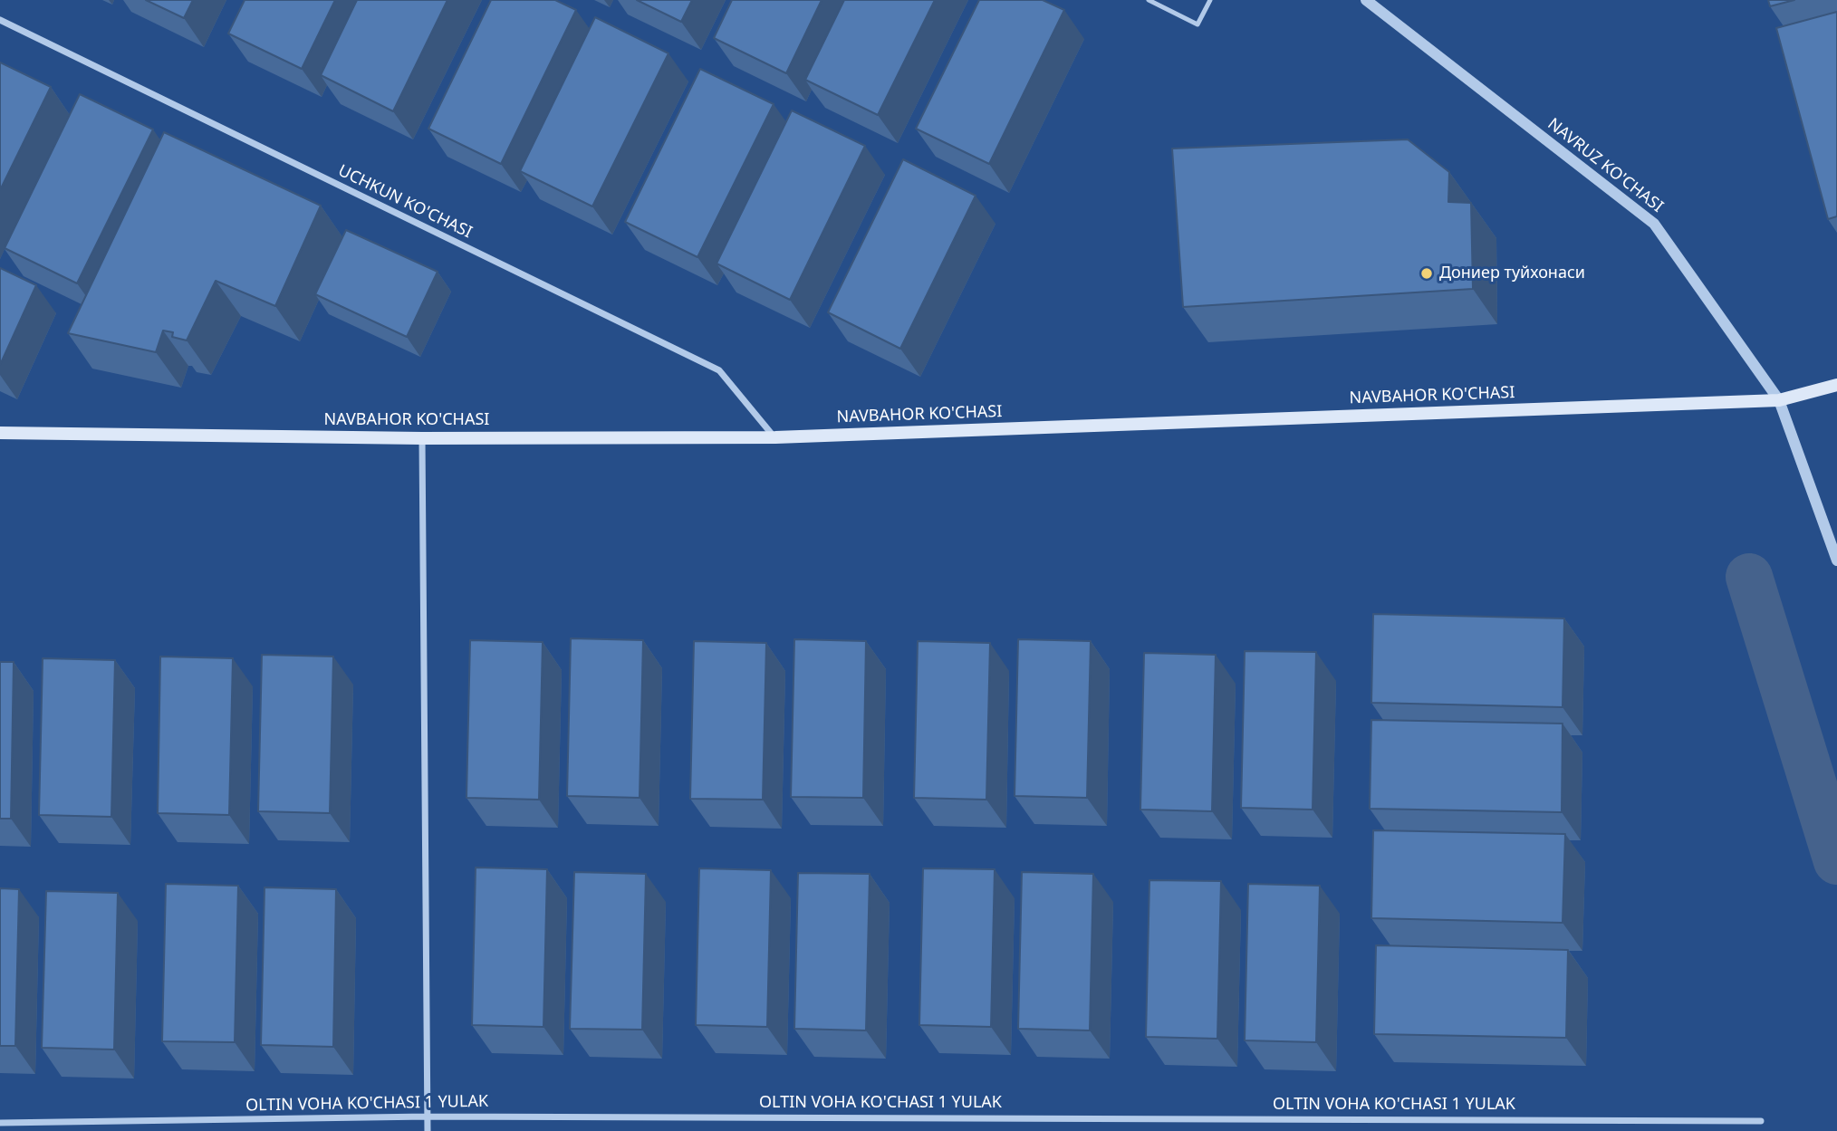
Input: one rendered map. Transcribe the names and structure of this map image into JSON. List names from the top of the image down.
{
  "streets": {
    "main road": ["NAVBAHOR KO'CHASI"],
    "street": ["NAVRUZ KO'CHASI", "UCHKUN KO'CHASI", "OLTIN VOHA KO'CHASI 1 YULAK"]
  },
  "crossings": [
    ["NAVRUZ KO'CHASI", "NAVBAHOR KO'CHASI"],
    ["UCHKUN KO'CHASI", "NAVBAHOR KO'CHASI"]
  ],
  "places": ["Дониер туйхонаси"]
}
